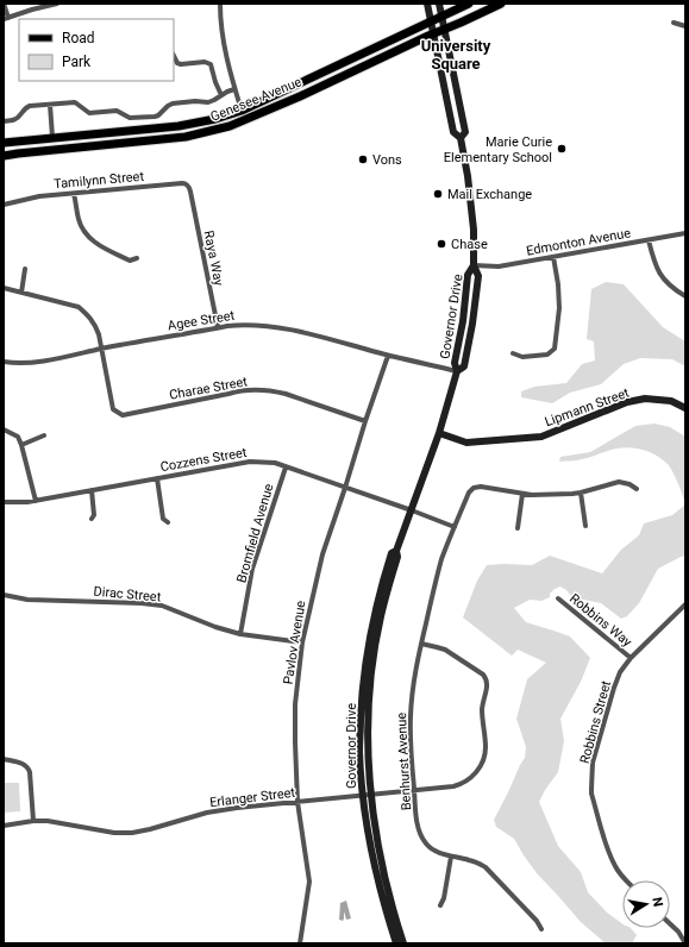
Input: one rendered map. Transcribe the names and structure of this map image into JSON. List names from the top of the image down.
{
  "streets": {
    "main road": ["Genesee Avenue", "Governor Drive", "Lipmann Street"],
    "street": [
      "Tamilynn Street",
      "Edmonton Avenue",
      "Raya Way",
      "Agee Street",
      "Charae Street",
      "Cozzens Street",
      "Bromfield Avenue",
      "Dirac Street",
      "Robbins Way",
      "Pavlov Avenue",
      "Robbins Street",
      "Benhurst Avenue",
      "Erlanger Street"
    ]
  },
  "crossings": [
    ["Genesee Avenue", "Governor Drive"],
    ["Tamilynn Street", "Raya Way"],
    ["Edmonton Avenue", "Governor Drive"],
    ["Raya Way", "Agee Street"],
    ["Governor Drive", "Agee Street"],
    ["Governor Drive", "Lipmann Street"],
    ["Governor Drive", "Cozzens Street"],
    ["Governor Drive", "Erlanger Street"],
    ["Agee Street", "Charae Street"],
    ["Agee Street", "Pavlov Avenue"],
    ["Charae Street", "Pavlov Avenue"],
    ["Cozzens Street", "Bromfield Avenue"],
    ["Cozzens Street", "Pavlov Avenue"],
    ["Cozzens Street", "Benhurst Avenue"],
    ["Bromfield Avenue", "Dirac Street"],
    ["Dirac Street", "Pavlov Avenue"],
    ["Robbins Way", "Robbins Street"],
    ["Pavlov Avenue", "Erlanger Street"],
    ["Benhurst Avenue", "Erlanger Street"]
  ],
  "districts": ["University Square"],
  "places": [
    "Marie Curie Elementary School",
    "Vons",
    "Mail Exchange",
    "Chase"
  ],
  "legend": ["Road", "Park"],
  "north": "right"
}
